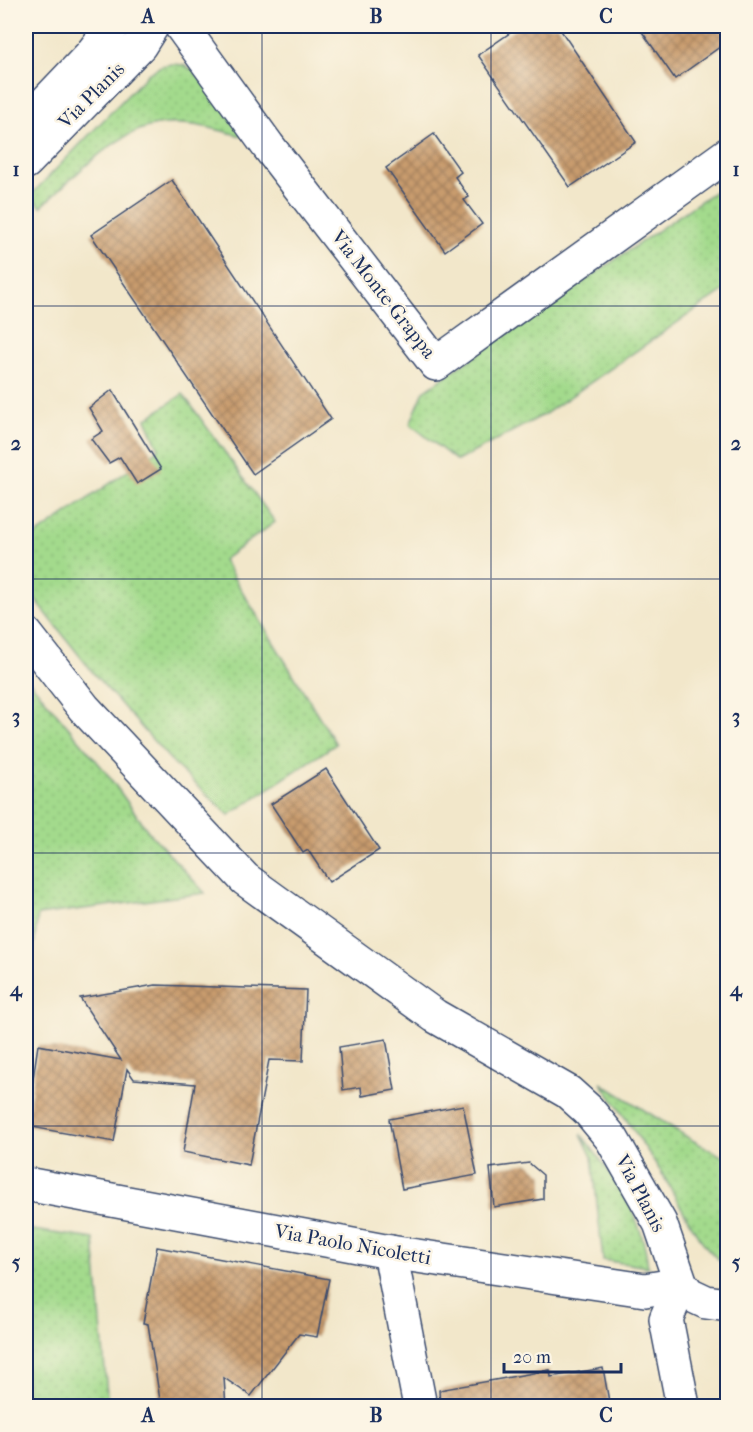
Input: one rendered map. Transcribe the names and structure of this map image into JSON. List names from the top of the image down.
{
  "streets": {
    "street": ["Via Planis", "Via Monte Grappa", "Via Paolo Nicoletti"]
  },
  "crossings": [
    ["Via Planis", "Via Paolo Nicoletti"]
  ],
  "scale_bar": "20 m",
  "grid": {
    "columns": ["A", "B", "C"],
    "rows": [
      "1",
      "2",
      "3",
      "4",
      "5"
    ]
  }
}
